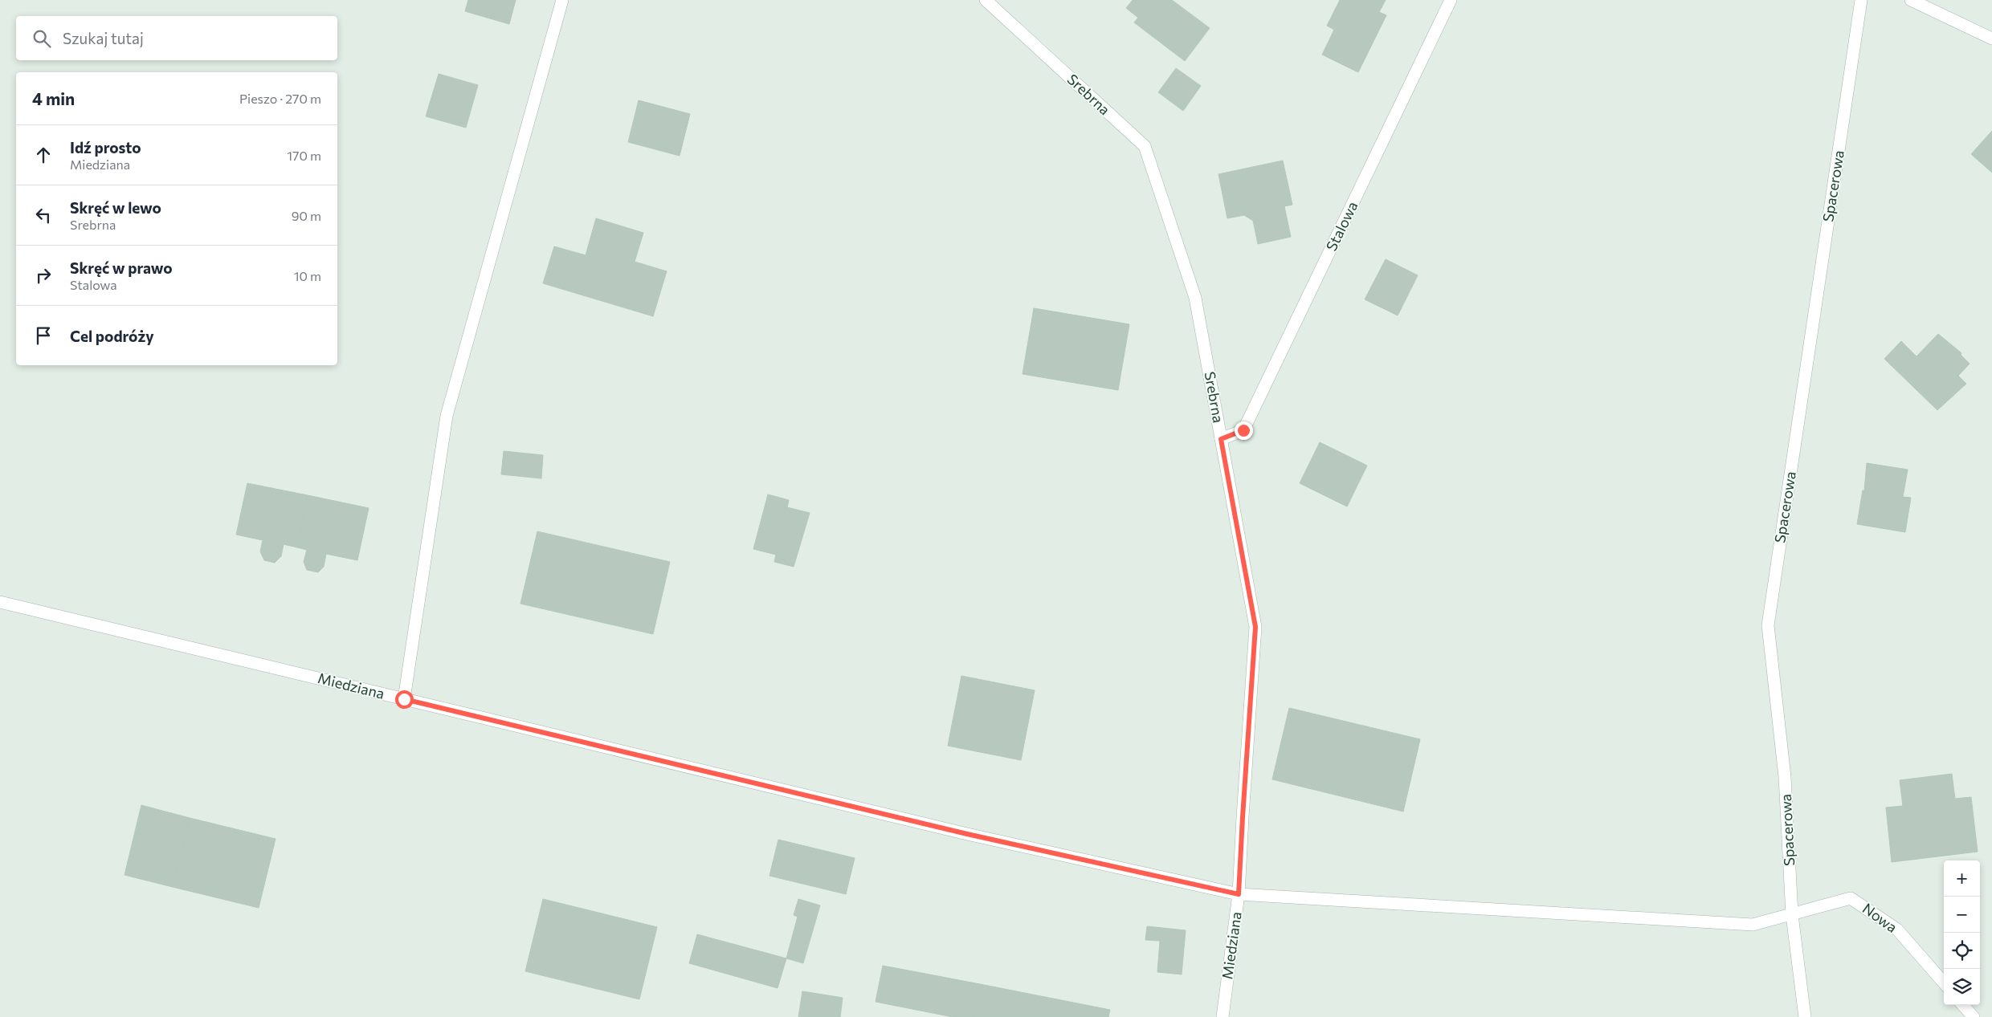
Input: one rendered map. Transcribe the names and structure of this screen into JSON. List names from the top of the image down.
{
  "streets": {
    "street": [
      "Srebrna",
      "Spacerowa",
      "Stalowa",
      "Miedziana",
      "Nowa"
    ]
  },
  "crossings": [
    ["Srebrna", "Stalowa"],
    ["Srebrna", "Miedziana"],
    ["Spacerowa", "Nowa"]
  ],
  "page": {
    "search": "Szukaj tutaj",
    "heading": ["4 min", "Pieszo · 270 m"],
    "list": [
      ["Idź prosto", "Miedziana", "170 m"],
      ["Skręć w lewo", "Srebrna", "90 m"],
      ["Skręć w prawo", "Stalowa", "10 m"],
      "Cel podróży"
    ],
    "map_buttons": ["+", "−"]
  }
}
